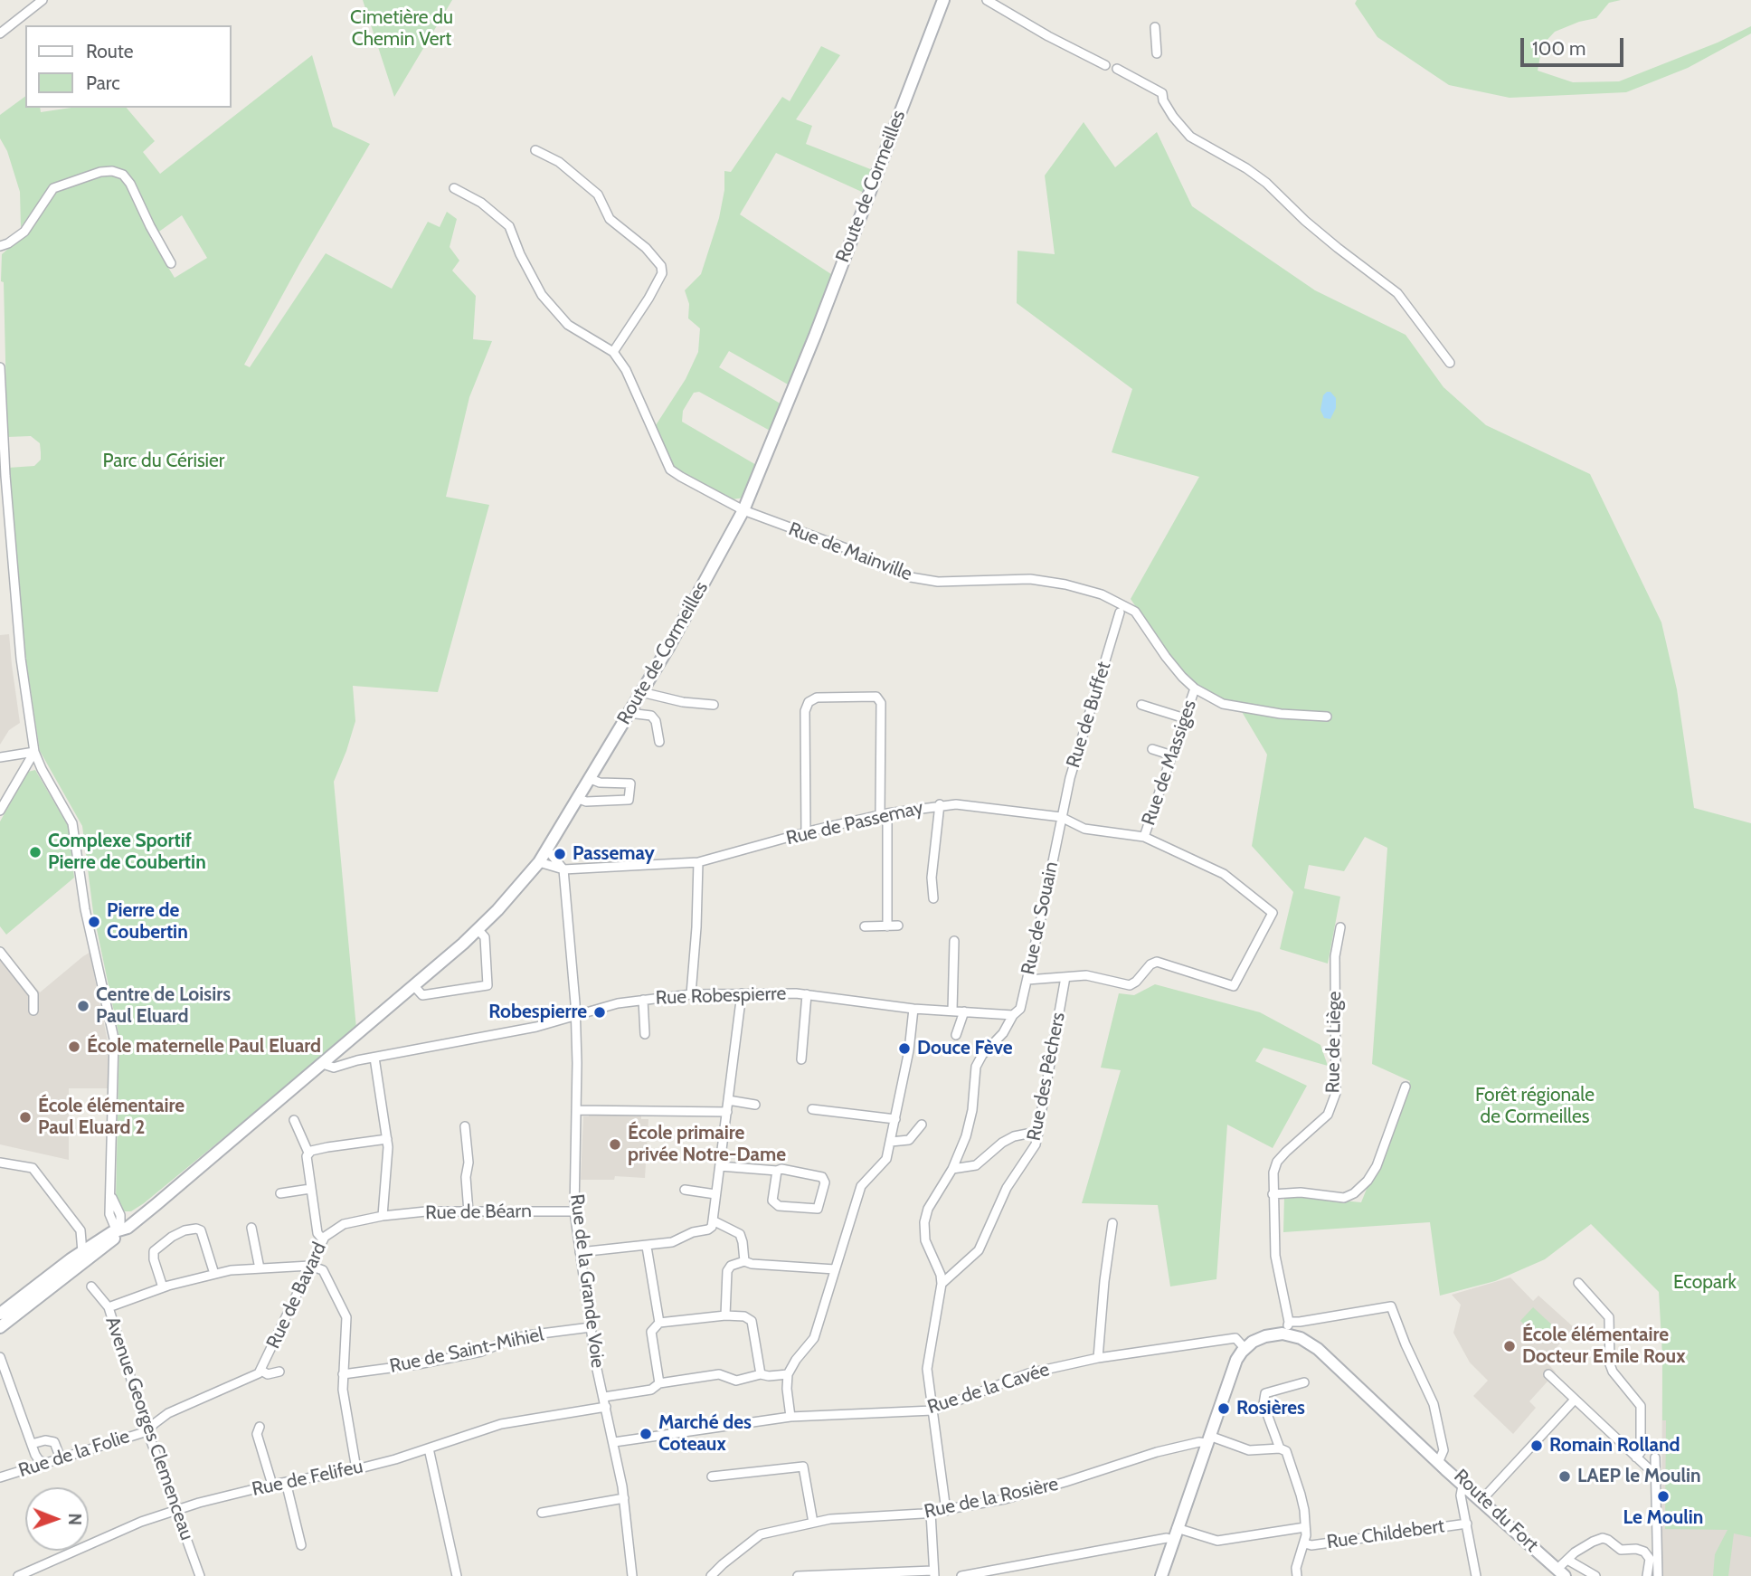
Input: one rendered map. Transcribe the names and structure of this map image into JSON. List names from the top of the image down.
{
  "streets": {
    "main road": ["Route de Cormeilles", "Route du Fort"],
    "street": [
      "Rue de Mainville",
      "Rue de Buffet",
      "Rue de Massiges",
      "Rue de Passemay",
      "Rue de Souain",
      "Rue Robespierre",
      "Rue de Liège",
      "Rue des Pêchers",
      "Rue de Béarn",
      "Rue de la Grande Voie",
      "Rue de Bavard",
      "Rue de Saint-Mihiel",
      "Rue de la Cavée",
      "Avenue Georges Clemenceau",
      "Rue de la Folie",
      "Rue de Felifeu",
      "Rue de la Rosière",
      "Rue Childebert"
    ]
  },
  "crossings": [
    ["Route de Cormeilles", "Rue de Mainville"],
    ["Route de Cormeilles", "Rue Robespierre"],
    ["Rue de Mainville", "Rue de Massiges"],
    ["Rue de Buffet", "Rue de Passemay"],
    ["Rue de Buffet", "Rue de Souain"],
    ["Rue de Massiges", "Rue de Passemay"],
    ["Rue de Passemay", "Rue de Souain"],
    ["Rue de Passemay", "Rue des Pêchers"],
    ["Rue de Passemay", "Rue de la Grande Voie"],
    ["Rue de Souain", "Rue Robespierre"],
    ["Rue de Souain", "Rue des Pêchers"],
    ["Rue Robespierre", "Rue de la Grande Voie"],
    ["Rue de Liège", "Route du Fort"],
    ["Rue de Béarn", "Rue de la Grande Voie"],
    ["Rue de Béarn", "Rue de Bavard"],
    ["Rue de la Grande Voie", "Rue de Saint-Mihiel"],
    ["Rue de la Grande Voie", "Rue de la Cavée"],
    ["Rue de la Grande Voie", "Rue de Felifeu"],
    ["Rue de Bavard", "Avenue Georges Clemenceau"],
    ["Rue de Bavard", "Rue de la Folie"],
    ["Avenue Georges Clemenceau", "Rue de la Folie"],
    ["Avenue Georges Clemenceau", "Rue de Felifeu"]
  ],
  "parks": [
    "Cimetière du Chemin Vert",
    "Parc du Cérisier",
    "Forêt régionale de Cormeilles",
    "Ecopark"
  ],
  "places": [
    "Complexe Sportif Pierre de Coubertin",
    "Passemay",
    "Pierre de Coubertin",
    "Centre de Loisirs Paul Eluard",
    "Robespierre",
    "École maternelle Paul Eluard",
    "Douce Fève",
    "École élémentaire Paul Eluard 2",
    "École primaire privée Notre-Dame",
    "École élémentaire Docteur Emile Roux",
    "Rosières",
    "Marché des Coteaux",
    "Romain Rolland",
    "LAEP le Moulin",
    "Le Moulin"
  ],
  "legend": ["Route", "Parc"],
  "scale_bar": "100 m",
  "north": "right"
}
